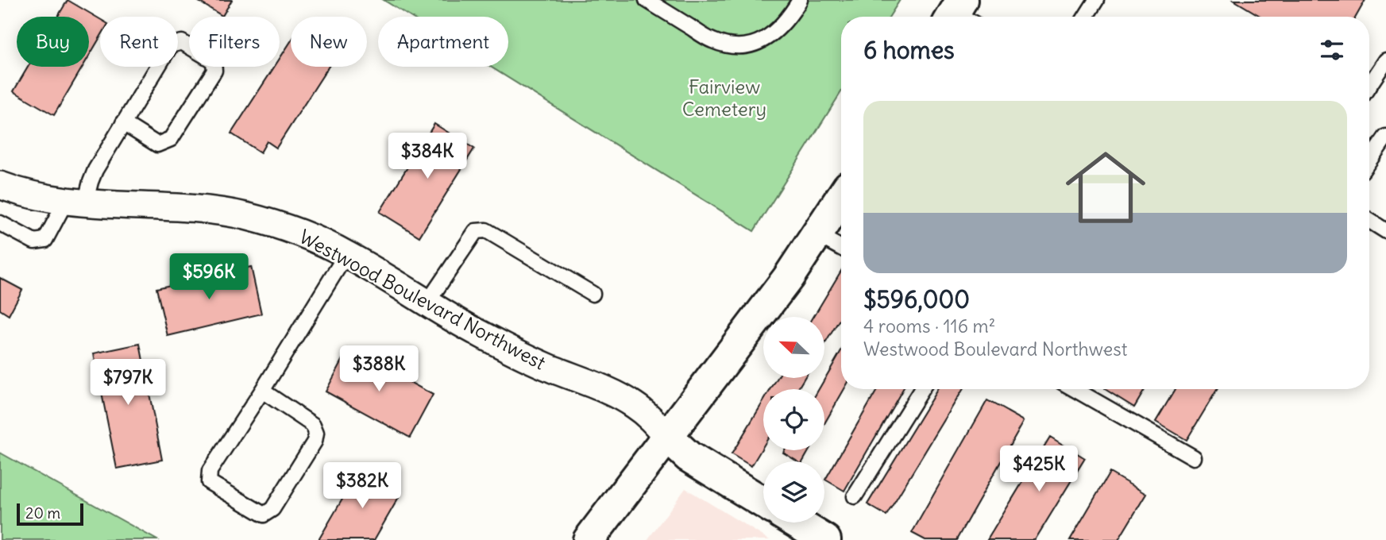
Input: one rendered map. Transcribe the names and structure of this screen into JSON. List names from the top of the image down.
{
  "streets": {
    "street": ["Westwood Boulevard Northwest"]
  },
  "parks": ["Fairview Cemetery"],
  "scale_bar": "20 m",
  "north": "top left",
  "page": {
    "chip": [
      "Buy",
      "Rent",
      "Filters",
      "New",
      "Apartment"
    ],
    "heading": "6 homes",
    "list": [
      {
        "name": "$596,000",
        "note": "4 rooms · 116 m² · Westwood Boulevard Northwest"
      }
    ],
    "price": [
      "$384K",
      "$596K",
      "$388K",
      "$797K",
      "$425K",
      "$382K"
    ],
    "scale": "20 m"
  }
}
